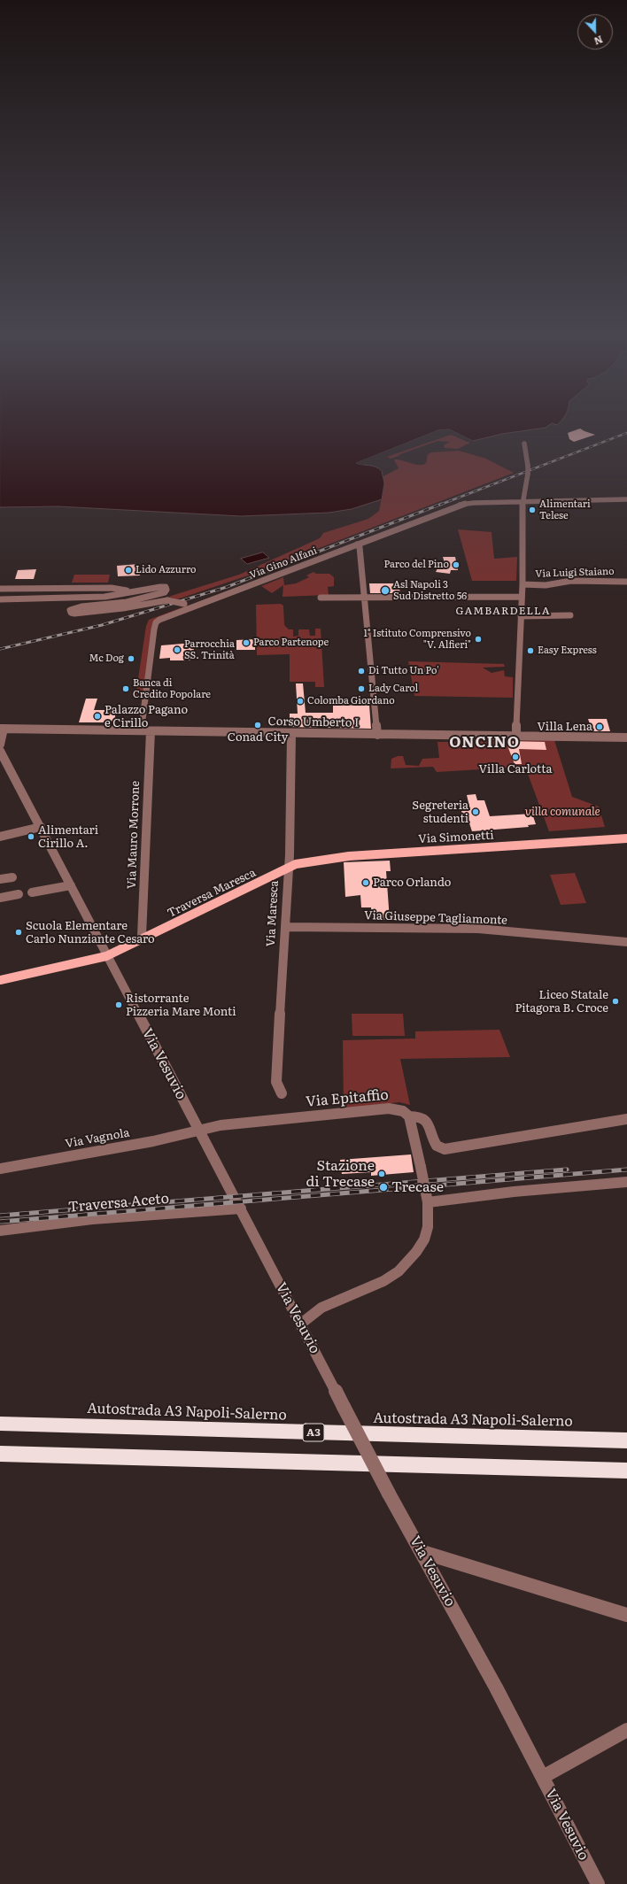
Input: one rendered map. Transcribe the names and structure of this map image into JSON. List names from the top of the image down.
{
  "streets": {
    "highway": ["Autostrada A3 Napoli-Salerno", "A3"],
    "main road": ["Via Simonetti", "Traversa Maresca"],
    "street": [
      "Via Gino Alfani",
      "Via Luigi Staiano",
      "Corso Umberto I",
      "Via Mauro Morrone",
      "Via Maresca",
      "Via Giuseppe Tagliamonte",
      "Via Vesuvio",
      "Via Epitaffio",
      "Via Vagnola",
      "Traversa Aceto"
    ]
  },
  "crossings": [
    ["Via Gino Alfani", "Corso Umberto I"],
    ["Corso Umberto I", "Via Mauro Morrone"],
    ["Corso Umberto I", "Via Maresca"],
    ["Via Mauro Morrone", "Traversa Maresca"],
    ["Via Simonetti", "Traversa Maresca"],
    ["Via Simonetti", "Via Maresca"],
    ["Traversa Maresca", "Via Maresca"],
    ["Traversa Maresca", "Via Vesuvio"],
    ["Via Maresca", "Via Giuseppe Tagliamonte"],
    ["Via Vesuvio", "Via Epitaffio"],
    ["Via Vesuvio", "Via Vagnola"],
    ["Via Vesuvio", "Traversa Aceto"],
    ["Via Epitaffio", "Via Vagnola"]
  ],
  "districts": ["GAMBARDELLA", "ONCINO"],
  "parks": ["villa comunale"],
  "places": [
    "Alimentari Telese",
    "Parco del Pino",
    "Lido Azzurro",
    "Asl Napoli 3 Sud Distretto 56",
    "1° Istituto Comprensivo \"V. Alfieri\"",
    "Parco Partenope",
    "Parrocchia SS. Trinità",
    "Easy Express",
    "Mc Dog",
    "Di Tutto Un Po'",
    "Banca di Credito Popolare",
    "Lady Carol",
    "Colomba Giordano",
    "Palazzo Pagano e Cirillo",
    "Conad City",
    "Villa Lena",
    "Villa Carlotta",
    "Segreteria studenti",
    "Alimentari Cirillo A.",
    "Parco Orlando",
    "Scuola Elementare Carlo Nunziante Cesaro",
    "Liceo Statale Pitagora B. Croce",
    "Ristorrante Pizzeria Mare Monti",
    "Stazione di Trecase",
    "Trecase"
  ],
  "north": "bottom"
}
